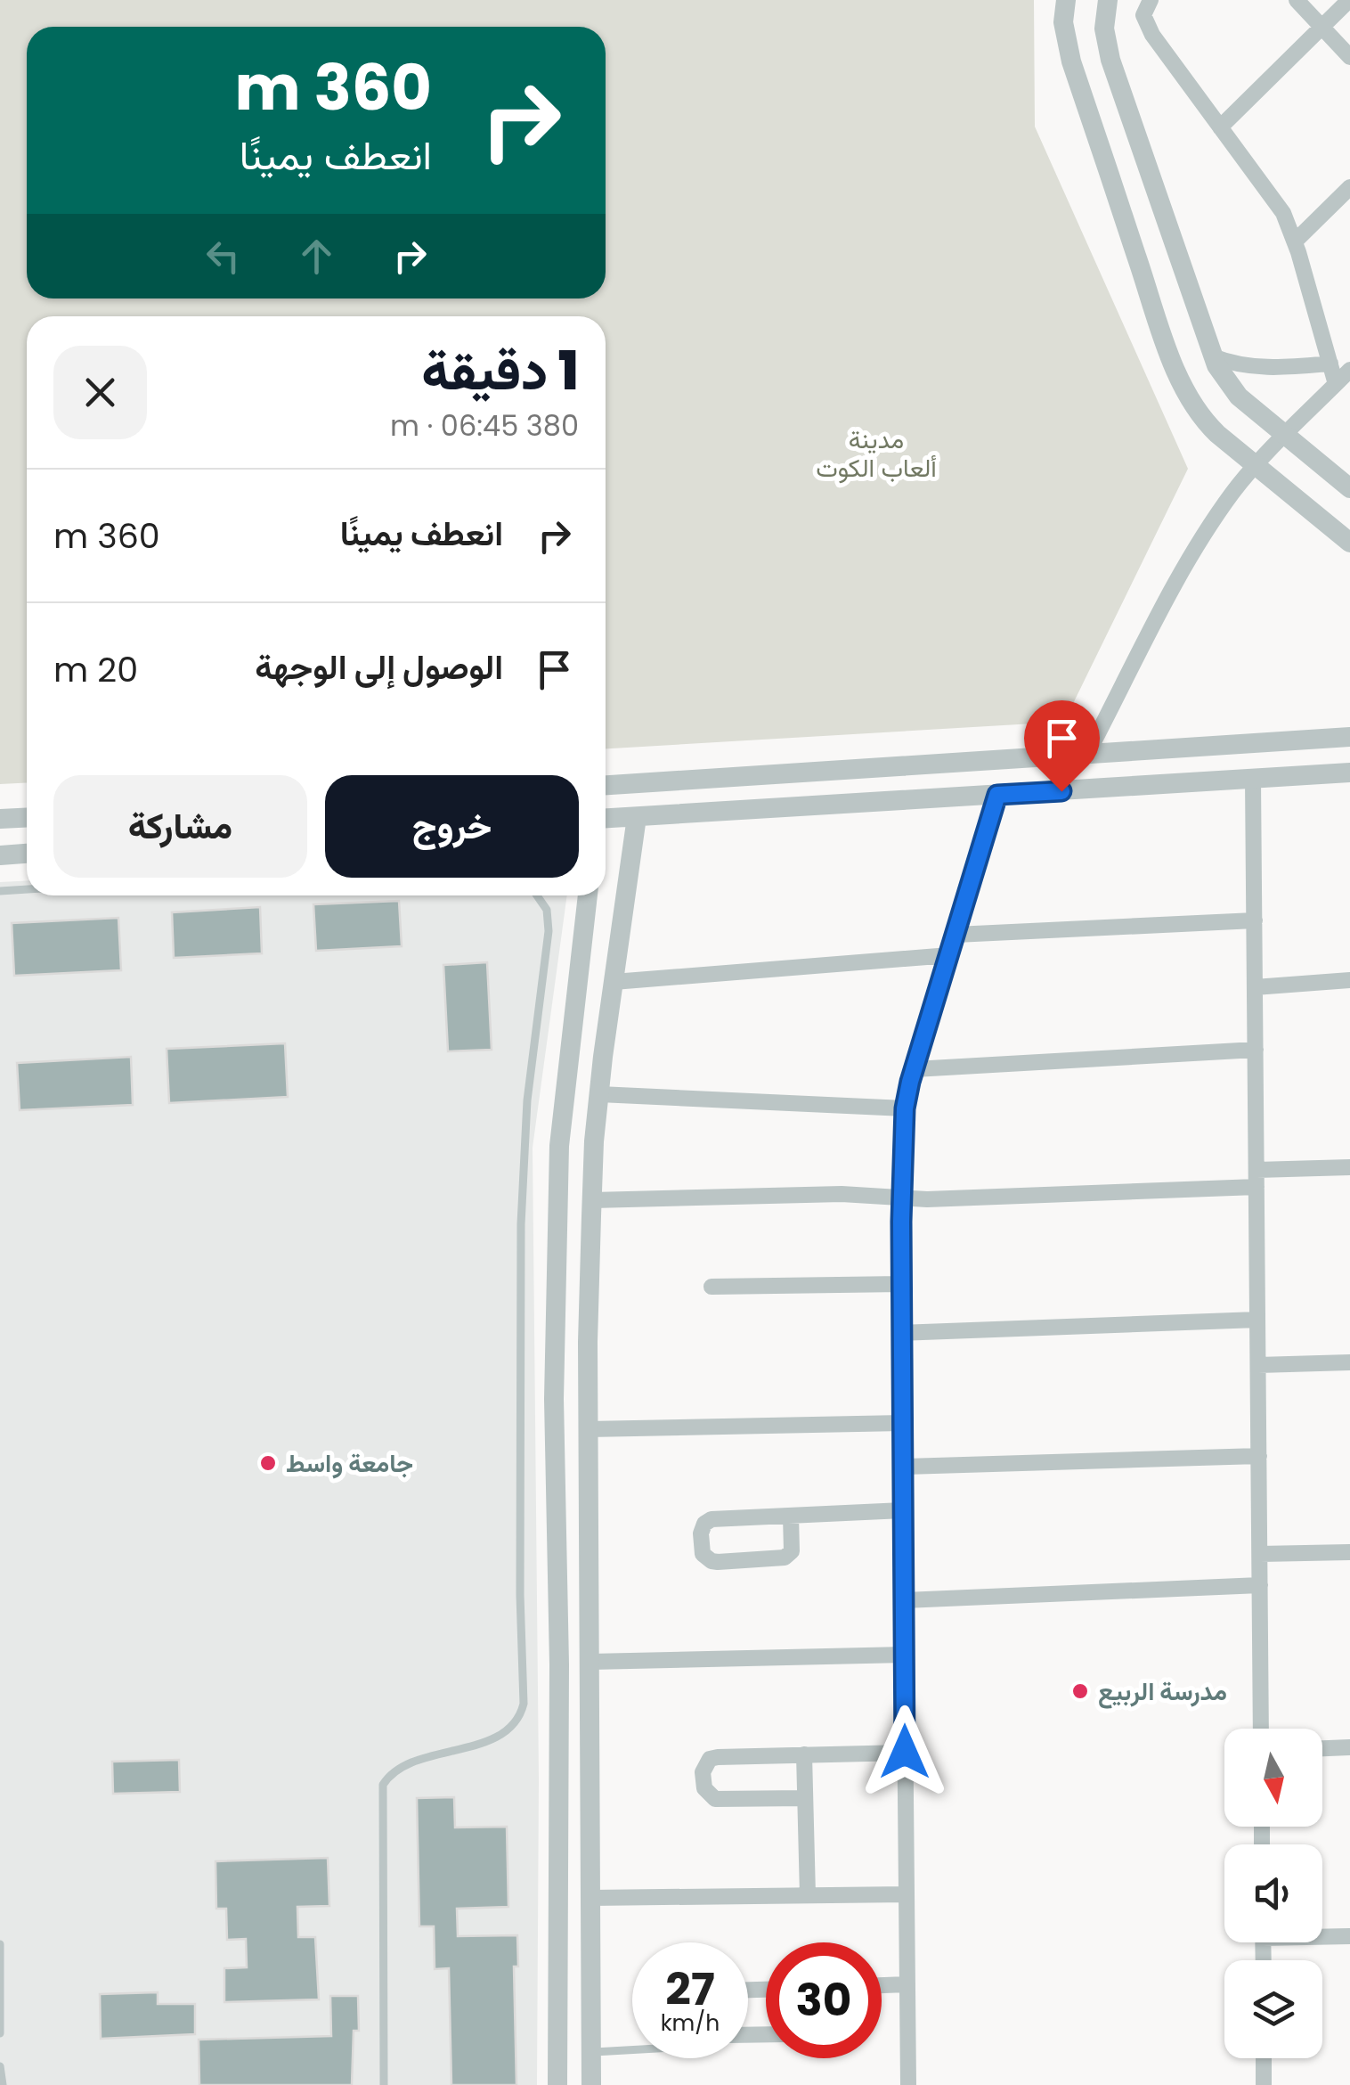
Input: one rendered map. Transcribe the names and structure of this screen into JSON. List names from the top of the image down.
{
  "parks": ["مدينة ألعاب الكوت"],
  "places": ["جامعة واسط", "مدرسة الربيع"],
  "north": "bottom",
  "page": {
    "turn": ["360 m", "انعطف يمينًا"],
    "heading": ["1 دقيقة", "380 m · 06:45"],
    "list": [
      {
        "name": "انعطف يمينًا",
        "value": "360 m"
      },
      {
        "name": "الوصول إلى الوجهة",
        "value": "20 m"
      }
    ],
    "buttons": ["خروج", "مشاركة"],
    "speed": "27 km/h",
    "limit": "30"
  }
}
